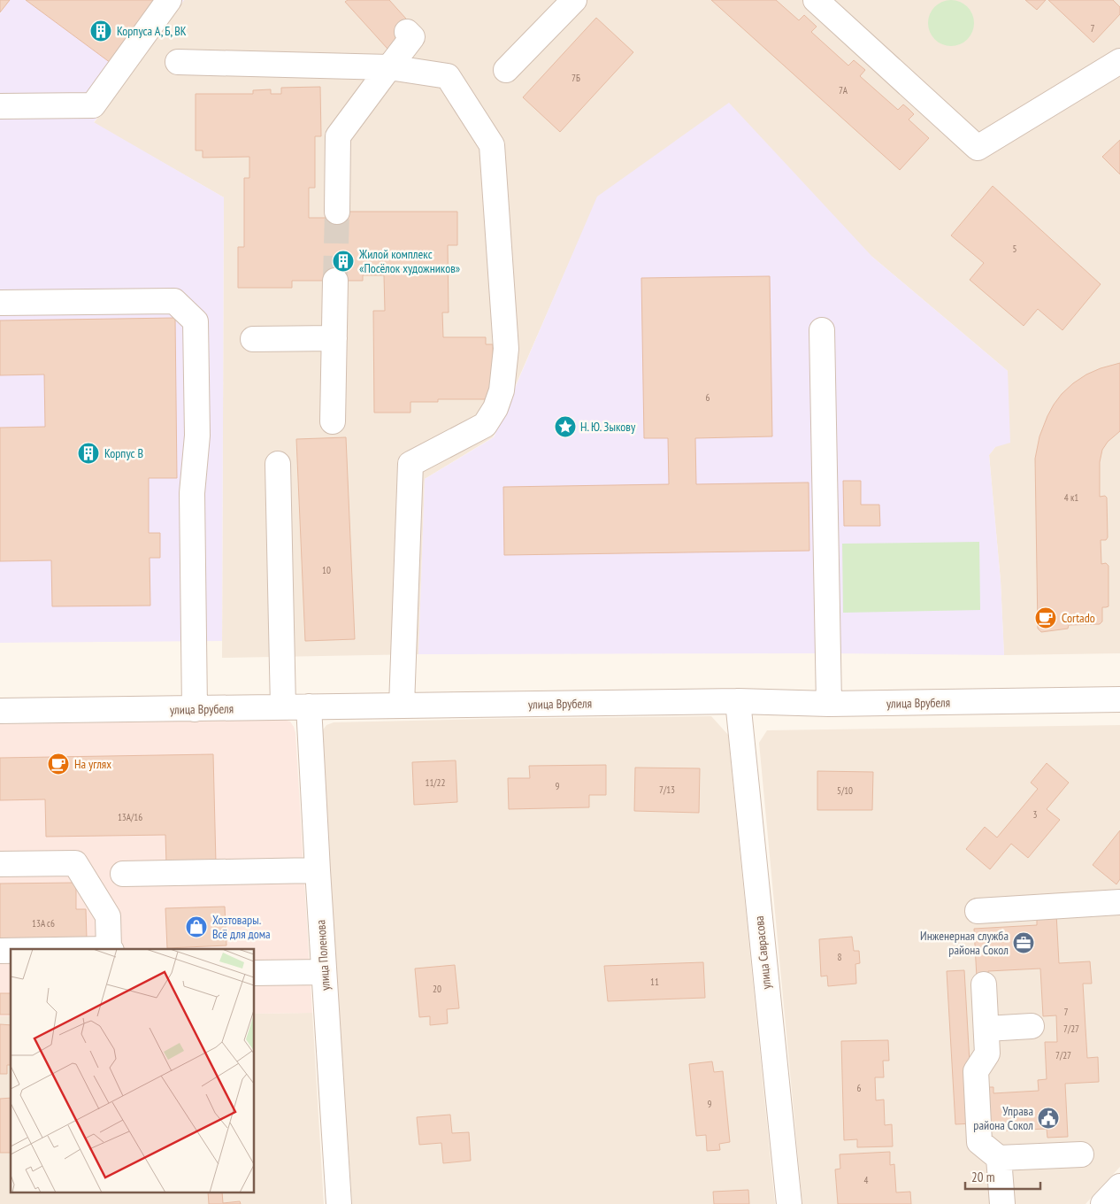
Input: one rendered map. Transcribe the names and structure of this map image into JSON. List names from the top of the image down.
{
  "streets": {
    "street": ["улица Врубеля", "улица Саврасова", "улица Поленова"]
  },
  "crossings": [
    ["улица Врубеля", "улица Саврасова"],
    ["улица Врубеля", "улица Поленова"]
  ],
  "places": {
    "building": ["Корпуса А, Б, ВК", "Жилой комплекс «Посёлок художников»", "Корпус В"],
    "place": ["Н. Ю. Зыкову"],
    "cafe": ["Cortado", "На углях"],
    "shop": ["Хозтовары. Всё для дома"],
    "office": ["Инженерная служба района Сокол"],
    "public building": ["Управа района Сокол"]
  },
  "house_numbers": [
    "7",
    "7Б",
    "7А",
    "5",
    "6",
    "4 к1",
    "10",
    "11/22",
    "9",
    "7/13",
    "5/10",
    "3",
    "13А/16",
    "13А с6",
    "8",
    "11",
    "20",
    "7",
    "7/27",
    "7/27",
    "6",
    "9",
    "4"
  ],
  "scale_bar": "20 m"
}
